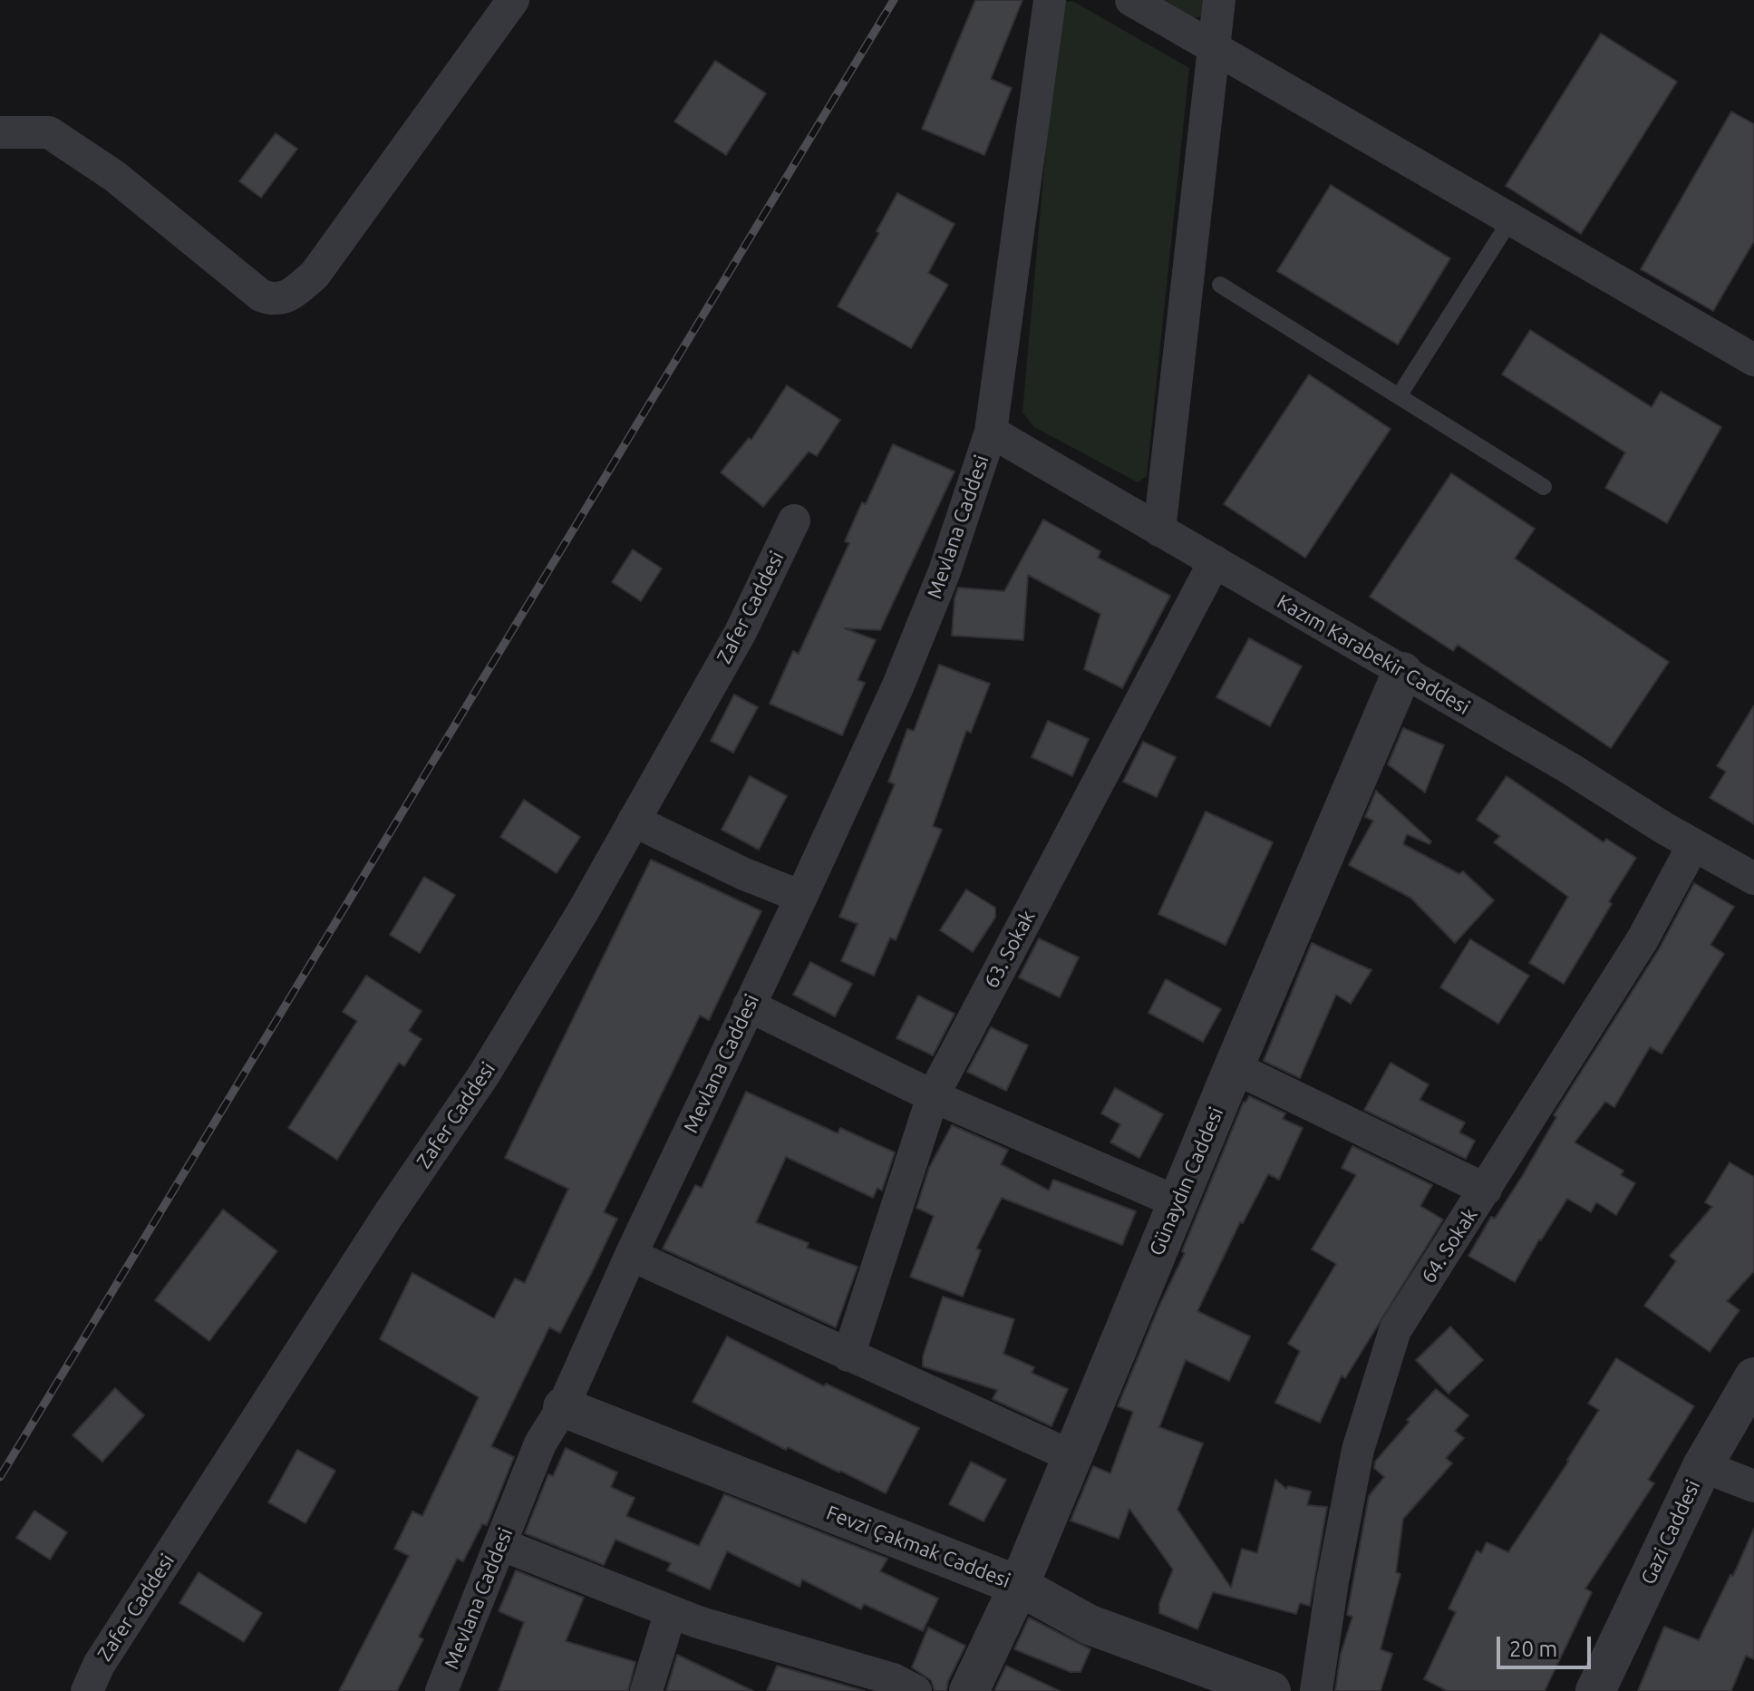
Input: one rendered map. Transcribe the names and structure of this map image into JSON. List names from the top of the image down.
{
  "streets": {
    "street": [
      "Mevlana Caddesi",
      "Zafer Caddesi",
      "Kazım Karabekir Caddesi",
      "63. Sokak",
      "Günaydın Caddesi",
      "64. Sokak",
      "Gazi Caddesi",
      "Fevzi Çakmak Caddesi"
    ]
  },
  "crossings": [
    ["Mevlana Caddesi", "Kazım Karabekir Caddesi"],
    ["Mevlana Caddesi", "Fevzi Çakmak Caddesi"],
    ["Kazım Karabekir Caddesi", "63. Sokak"],
    ["Kazım Karabekir Caddesi", "Günaydın Caddesi"],
    ["Kazım Karabekir Caddesi", "64. Sokak"],
    ["Günaydın Caddesi", "Fevzi Çakmak Caddesi"]
  ],
  "scale_bar": "20 m"
}
